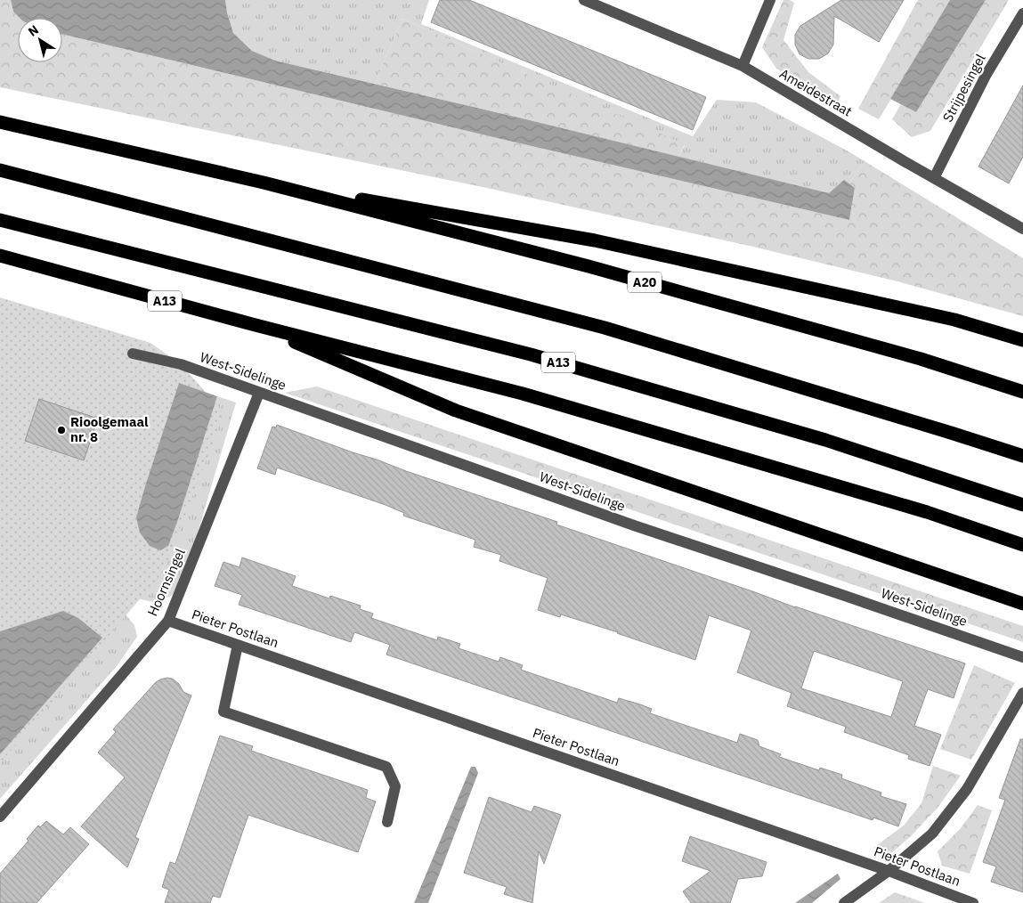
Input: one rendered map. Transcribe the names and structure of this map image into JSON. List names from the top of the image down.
{
  "streets": {
    "highway": ["A20", "A13"],
    "street": [
      "Strijpesingel",
      "Ameidestraat",
      "West-Sidelinge",
      "Hoornsingel",
      "Pieter Postlaan"
    ]
  },
  "crossings": [
    ["Strijpesingel", "Ameidestraat"],
    ["West-Sidelinge", "Hoornsingel"],
    ["Hoornsingel", "Pieter Postlaan"]
  ],
  "places": ["Rioolgemaal nr. 8"],
  "north": "top left"
}
